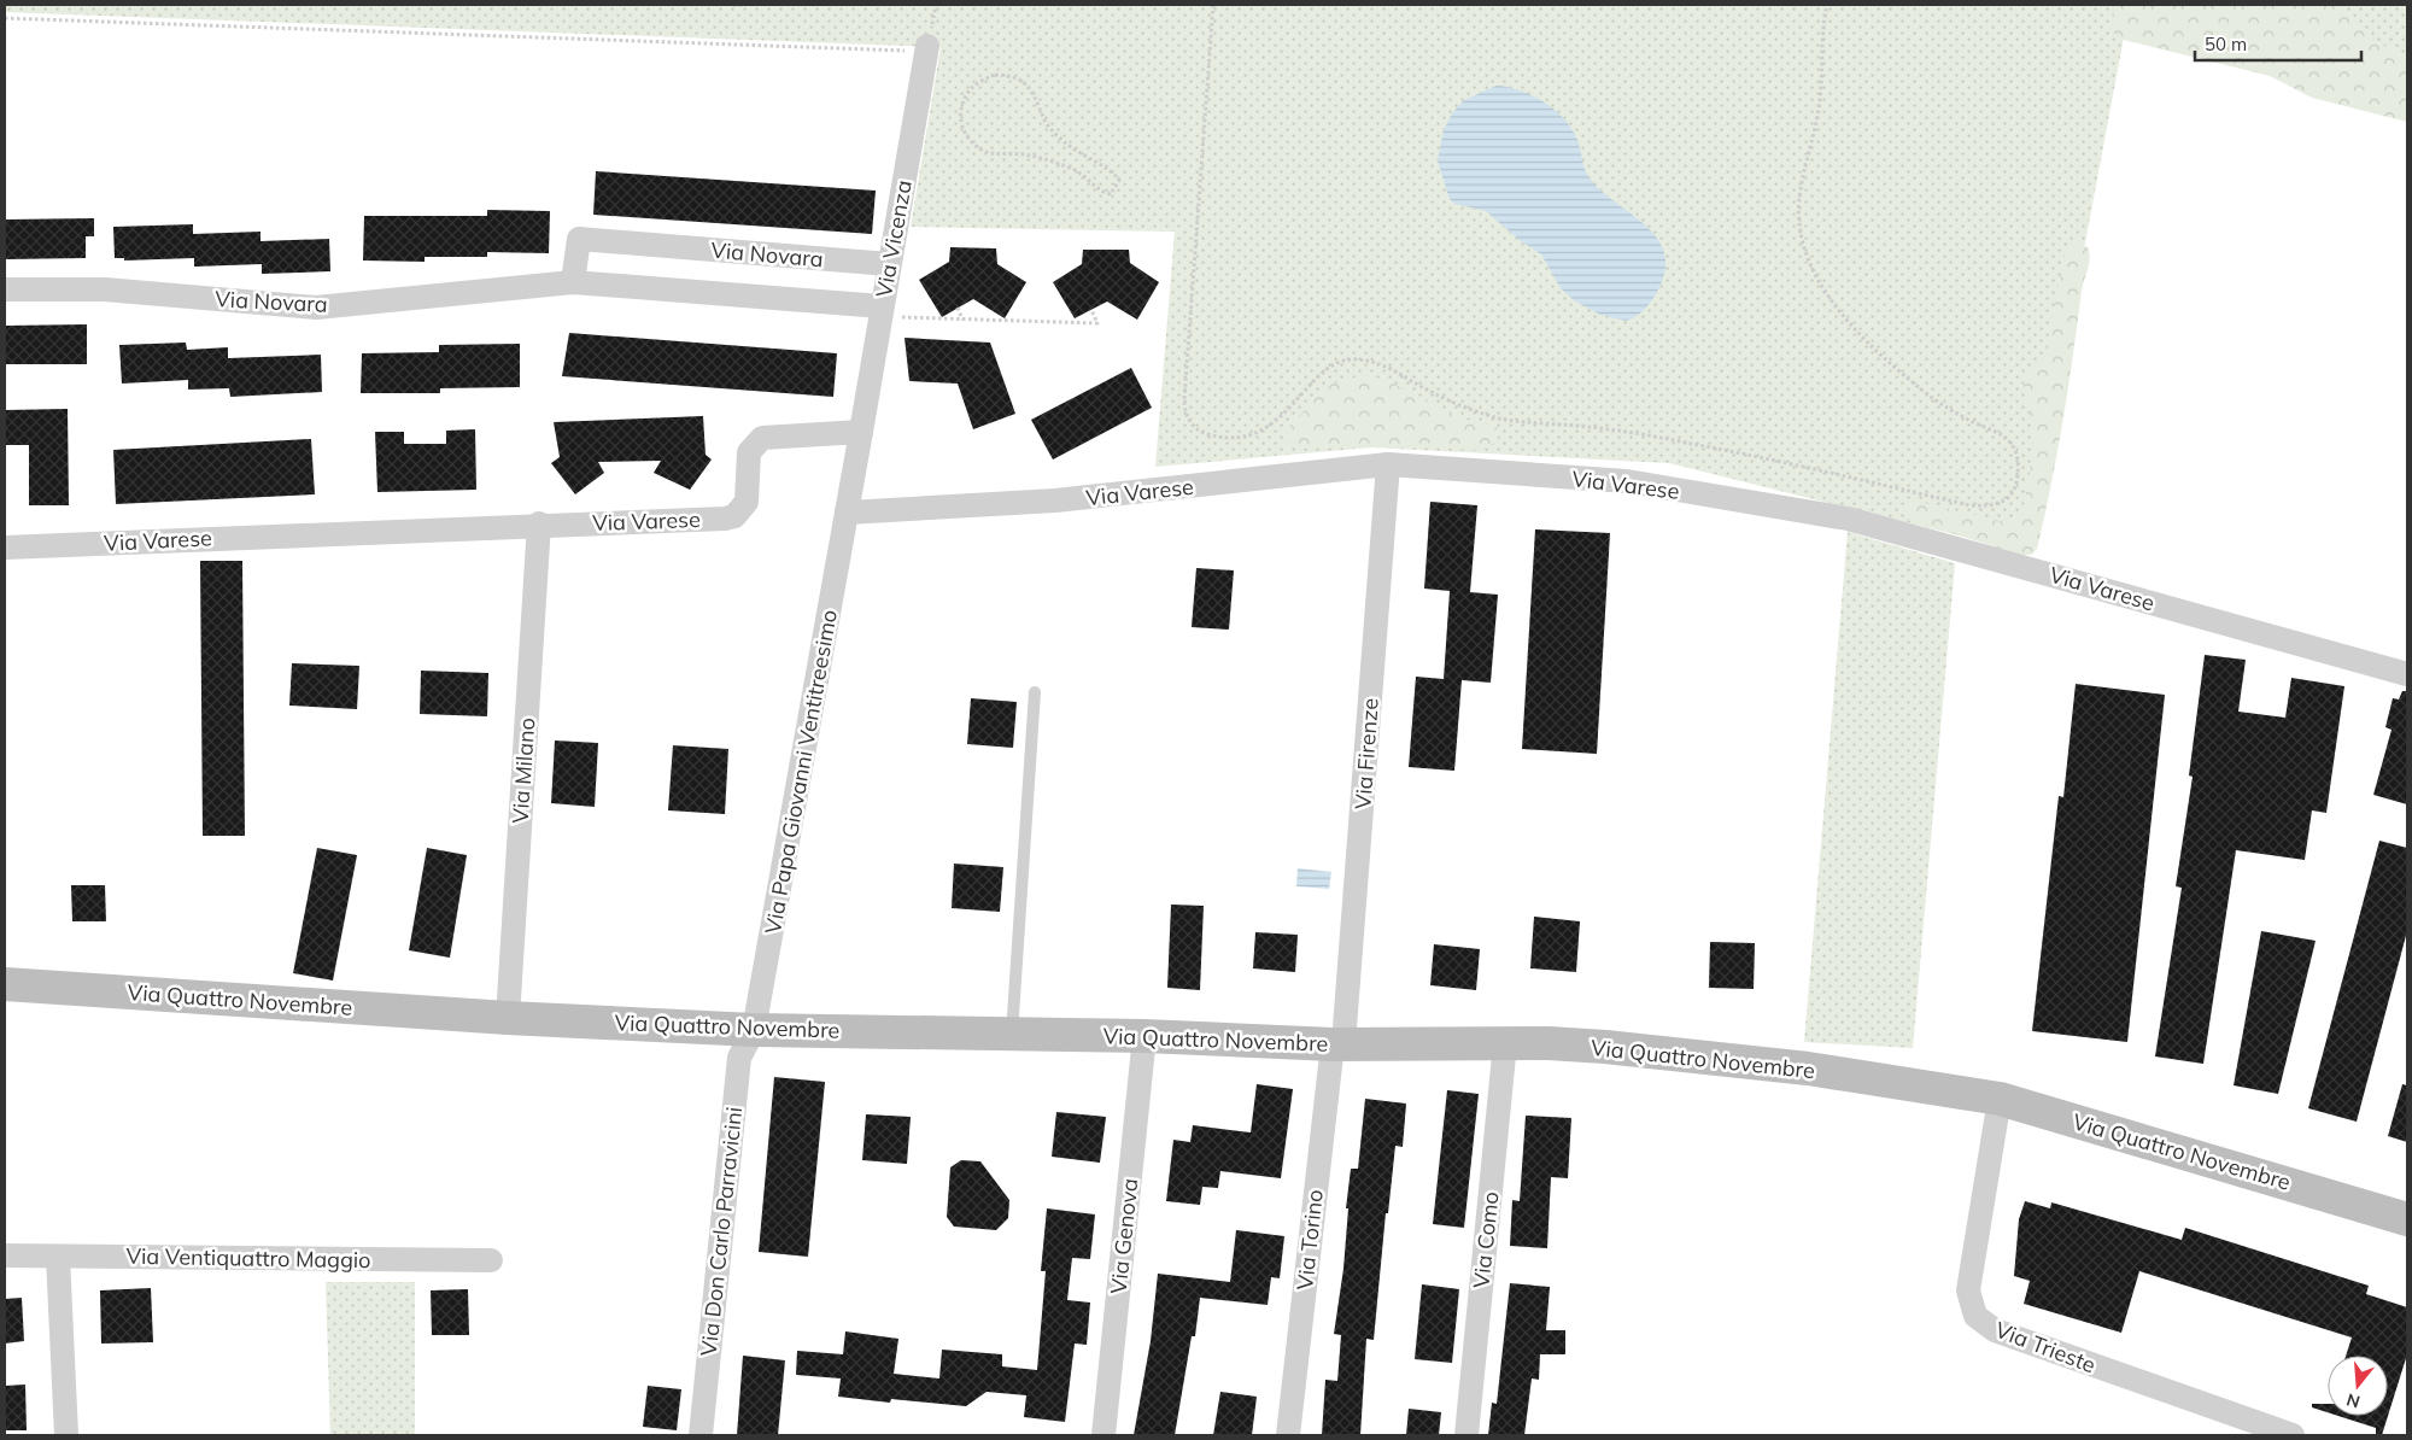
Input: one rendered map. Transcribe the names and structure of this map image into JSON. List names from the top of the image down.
{
  "streets": {
    "street": [
      "Via Vicenza",
      "Via Novara",
      "Via Varese",
      "Via Firenze",
      "Via Milano",
      "Via Papa Giovanni Ventitreesimo",
      "Via Quattro Novembre",
      "Via Don Carlo Parravicini",
      "Via Genova",
      "Via Torino",
      "Via Como",
      "Via Ventiquattro Maggio",
      "Via Trieste"
    ]
  },
  "crossings": [
    ["Via Vicenza", "Via Novara"],
    ["Via Vicenza", "Via Varese"],
    ["Via Varese", "Via Firenze"],
    ["Via Varese", "Via Milano"],
    ["Via Varese", "Via Papa Giovanni Ventitreesimo"],
    ["Via Firenze", "Via Quattro Novembre"],
    ["Via Firenze", "Via Torino"],
    ["Via Milano", "Via Quattro Novembre"],
    ["Via Papa Giovanni Ventitreesimo", "Via Quattro Novembre"],
    ["Via Papa Giovanni Ventitreesimo", "Via Don Carlo Parravicini"],
    ["Via Quattro Novembre", "Via Don Carlo Parravicini"],
    ["Via Quattro Novembre", "Via Genova"],
    ["Via Quattro Novembre", "Via Torino"],
    ["Via Quattro Novembre", "Via Como"],
    ["Via Quattro Novembre", "Via Trieste"]
  ],
  "scale_bar": "50 m",
  "north": "bottom"
}
